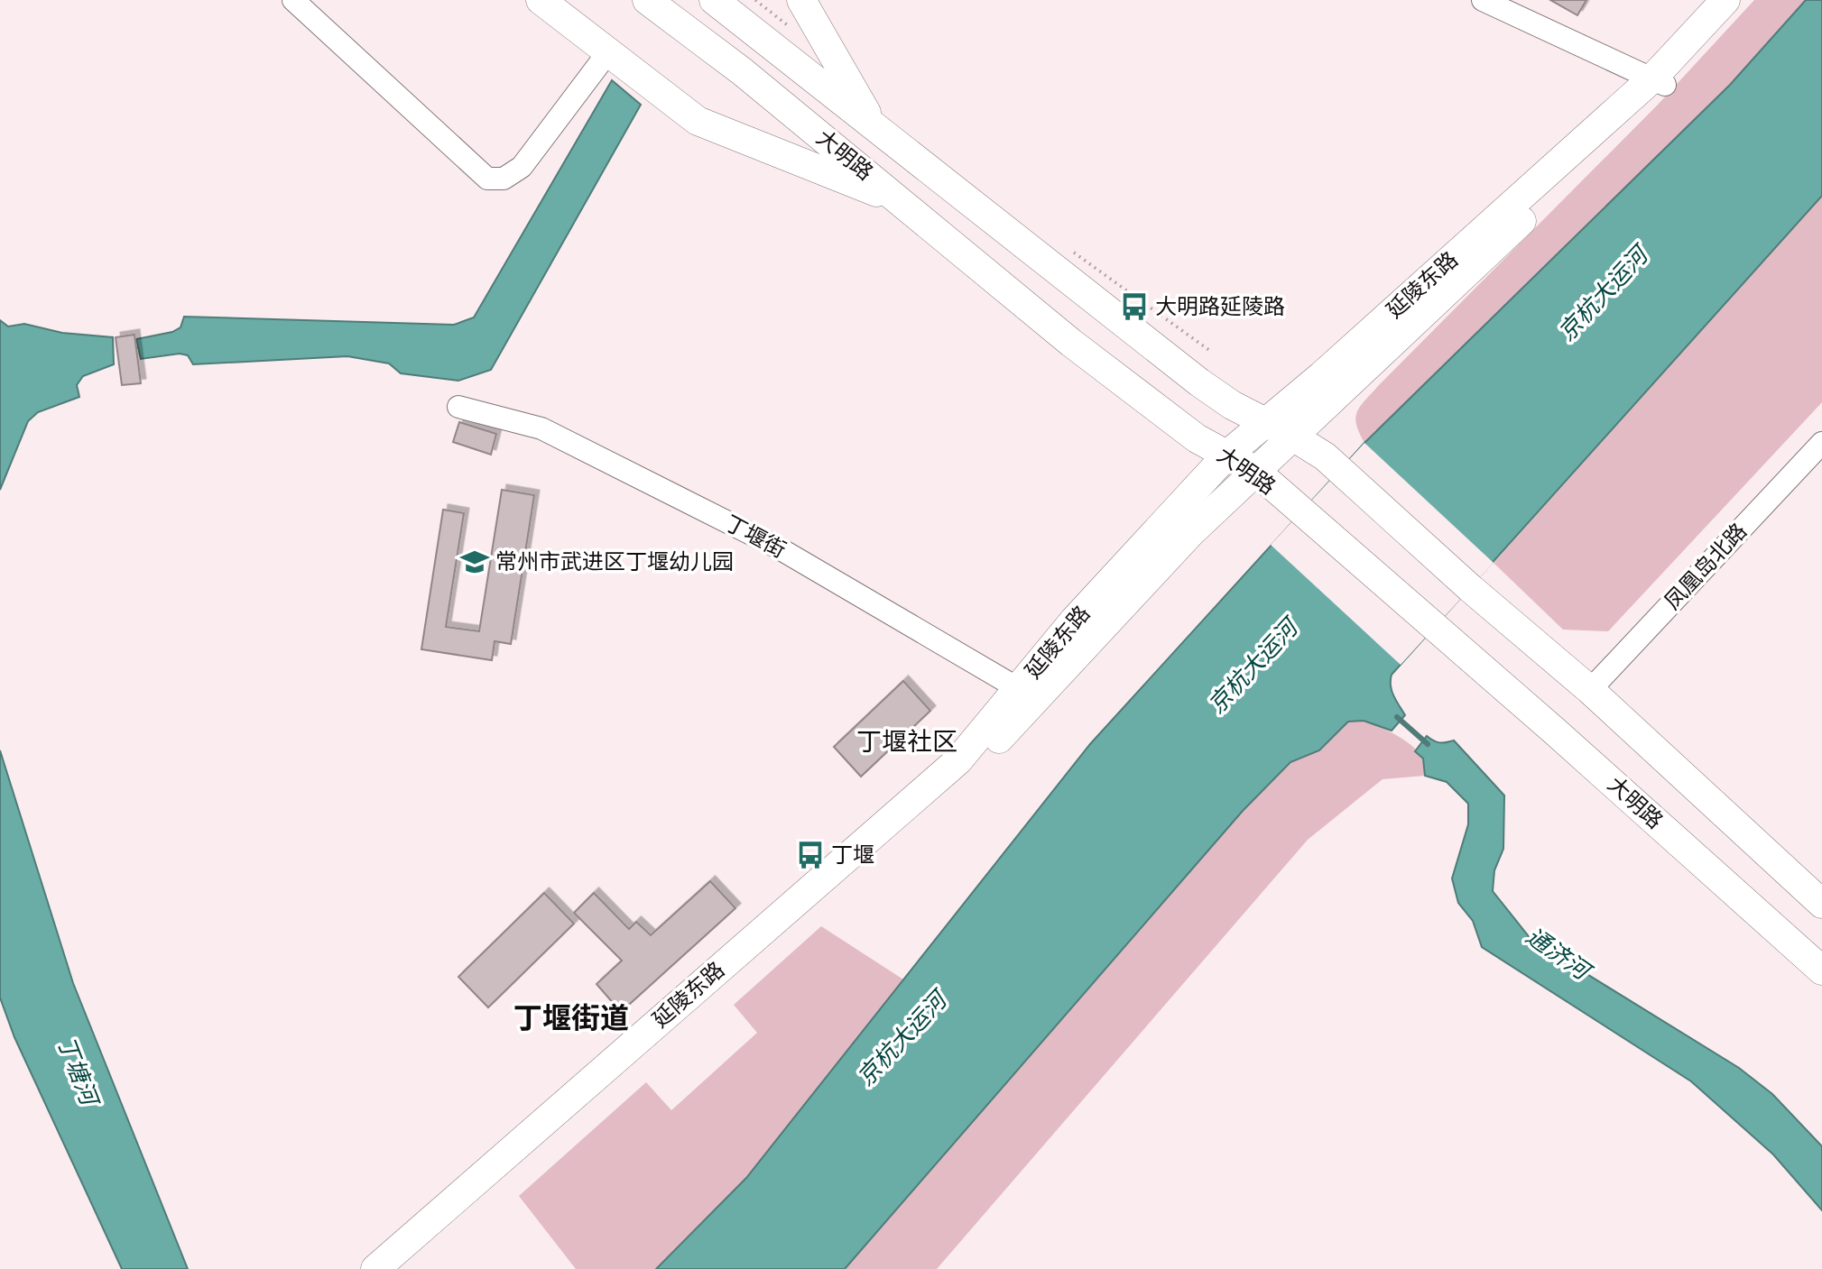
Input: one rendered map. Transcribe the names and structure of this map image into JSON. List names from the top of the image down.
{
  "streets": {
    "main road": ["大明路", "延陵东路"],
    "street": ["丁堰街", "凤凰岛北路"]
  },
  "crossings": [
    ["大明路", "延陵东路"],
    ["大明路", "凤凰岛北路"],
    ["延陵东路", "丁堰街"]
  ],
  "districts": ["丁堰社区", "丁堰街道"],
  "water": ["京杭大运河", "通济河", "丁塘河"],
  "places": {
    "bus stop": ["大明路延陵路", "丁堰"],
    "school or university": ["常州市武进区丁堰幼儿园"]
  }
}
